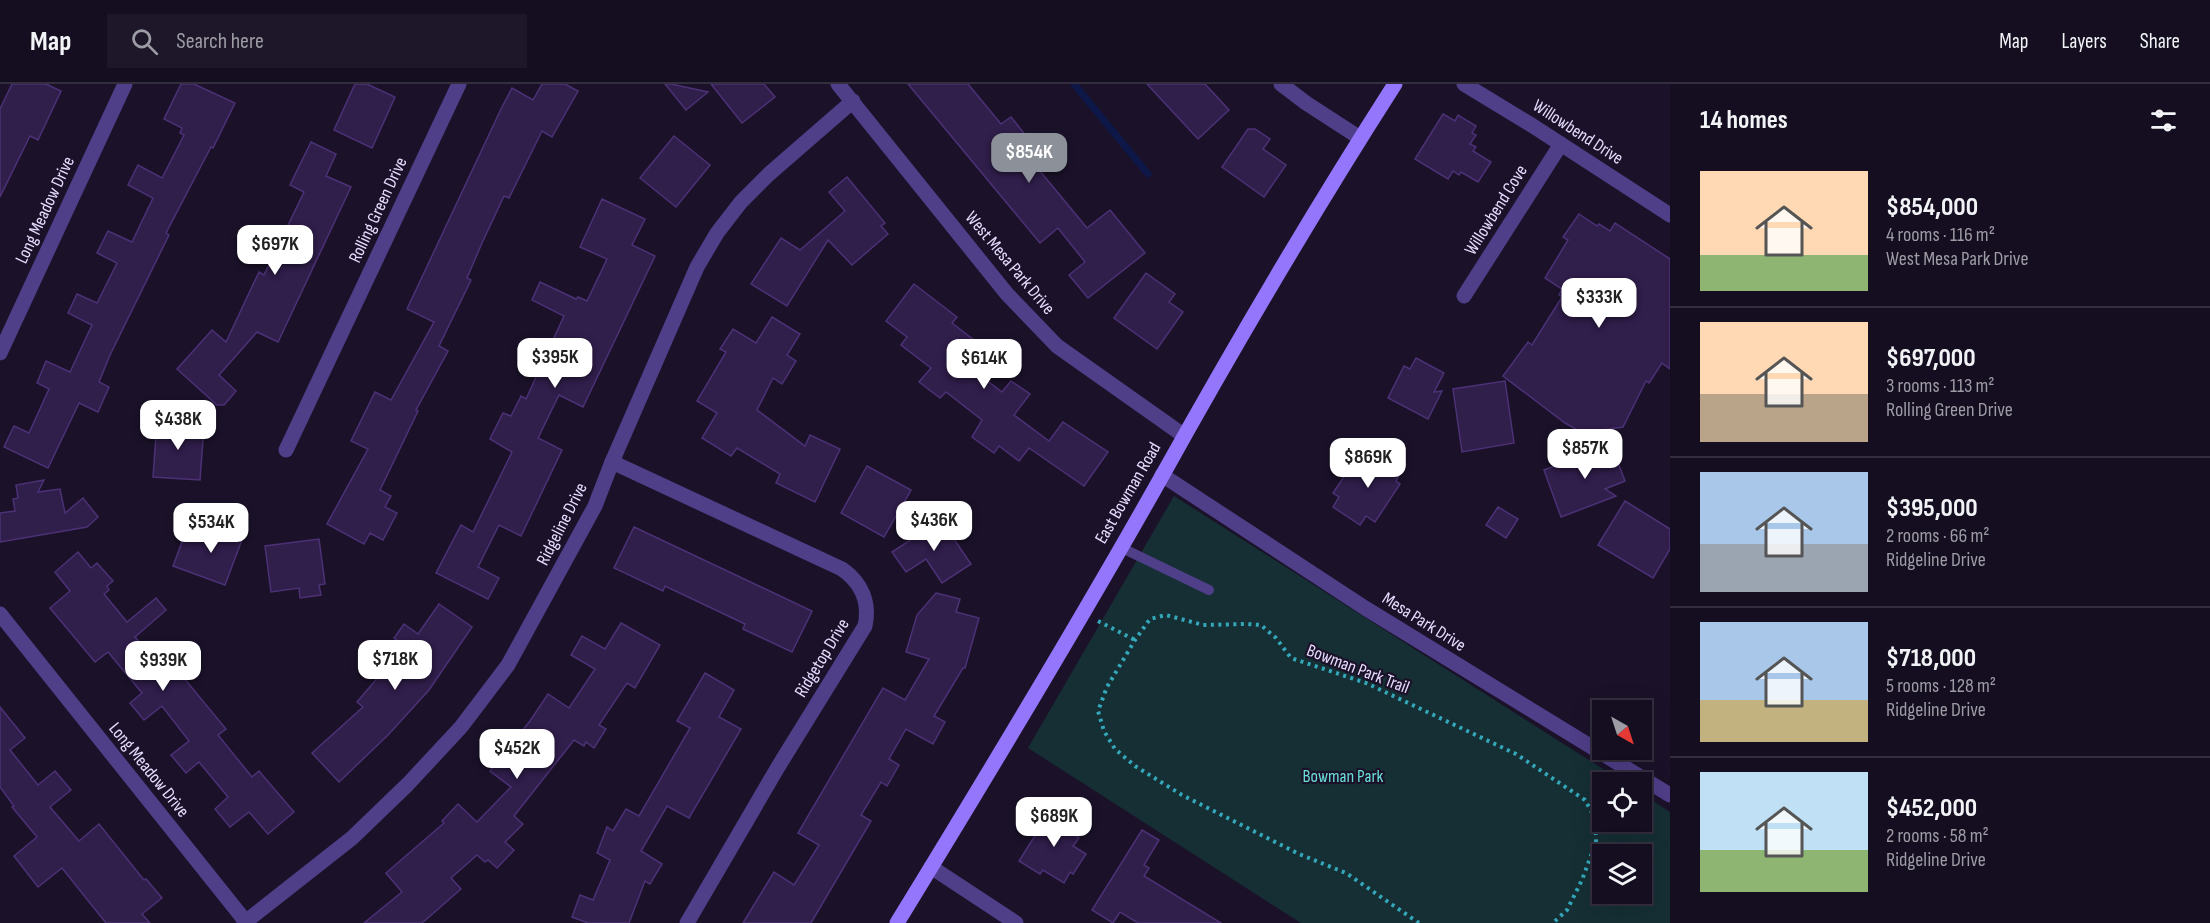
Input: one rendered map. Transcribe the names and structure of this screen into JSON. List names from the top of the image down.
{
  "streets": {
    "street": [
      "Willowbend Drive",
      "Long Meadow Drive",
      "Rolling Green Drive",
      "Willowbend Cove",
      "West Mesa Park Drive",
      "East Bowman Road",
      "Ridgeline Drive",
      "Mesa Park Drive",
      "Ridgetop Drive"
    ],
    "path": ["Bowman Park Trail"]
  },
  "crossings": [
    ["Willowbend Drive", "Willowbend Cove"],
    ["Long Meadow Drive", "Ridgeline Drive"],
    ["West Mesa Park Drive", "East Bowman Road"],
    ["West Mesa Park Drive", "Ridgeline Drive"],
    ["East Bowman Road", "Mesa Park Drive"],
    ["Ridgeline Drive", "Ridgetop Drive"]
  ],
  "parks": ["Bowman Park"],
  "north": "bottom right",
  "page": {
    "header": "Map",
    "search": "Search here",
    "nav": ["Map", "Layers", "Share"],
    "heading": "14 homes",
    "price": [
      "$854K",
      "$697K",
      "$333K",
      "$395K",
      "$614K",
      "$438K",
      "$857K",
      "$869K",
      "$436K",
      "$534K",
      "$718K",
      "$939K",
      "$452K",
      "$689K"
    ],
    "list": [
      {
        "name": "$854,000",
        "note": "4 rooms · 116 m² · West Mesa Park Drive"
      },
      {
        "name": "$697,000",
        "note": "3 rooms · 113 m² · Rolling Green Drive"
      },
      {
        "name": "$395,000",
        "note": "2 rooms · 66 m² · Ridgeline Drive"
      },
      {
        "name": "$718,000",
        "note": "5 rooms · 128 m² · Ridgeline Drive"
      },
      {
        "name": "$452,000",
        "note": "2 rooms · 58 m² · Ridgeline Drive"
      }
    ]
  }
}
